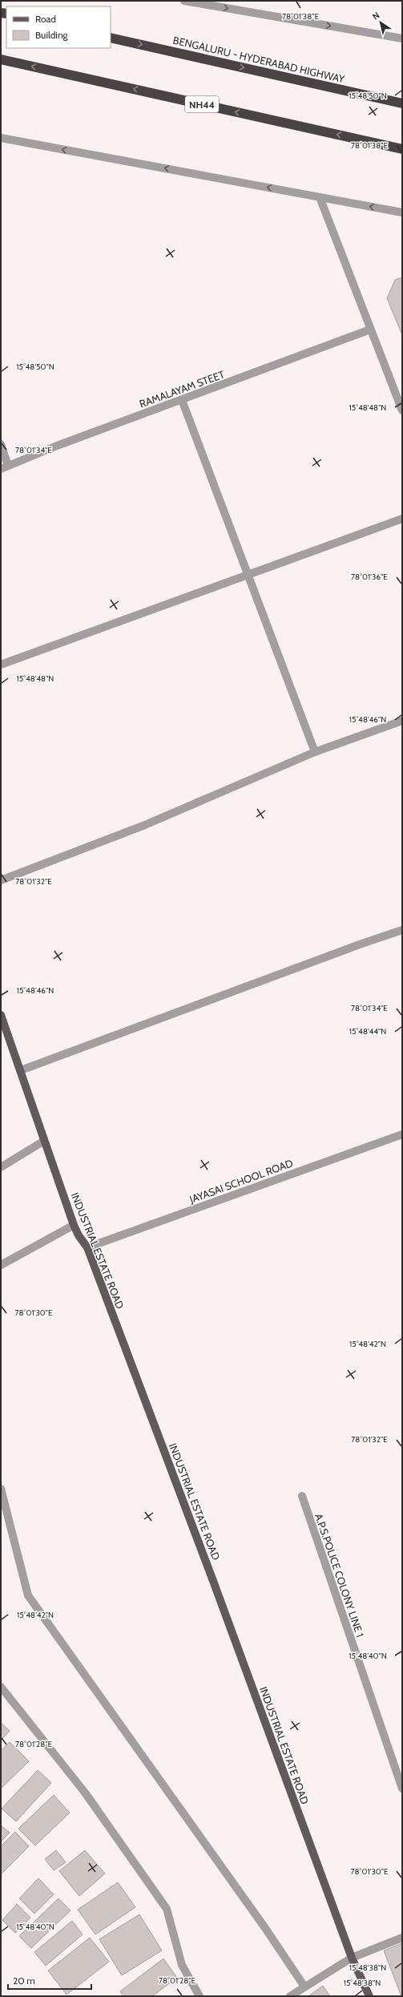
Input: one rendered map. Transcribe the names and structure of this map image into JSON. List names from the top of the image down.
{
  "streets": {
    "highway": ["BENGALURU - HYDERABAD HIGHWAY", "NH44"],
    "main road": ["INDUSTRIAL ESTATE ROAD"],
    "street": ["RAMALAYAM STEET", "JAYASAI SCHOOL ROAD", "A.P.S.POLICE COLONY LINE 1"]
  },
  "crossings": [
    ["JAYASAI SCHOOL ROAD", "INDUSTRIAL ESTATE ROAD"]
  ],
  "legend": ["Road", "Building"],
  "scale_bar": "20 m",
  "north": "top left",
  "coordinates": [
    "78°01'38\"E",
    "15°48'50\"N",
    "15°48'48\"N",
    "78°01'34\"E",
    "78°01'36\"E",
    "15°48'46\"N",
    "78°01'32\"E",
    "15°48'44\"N",
    "78°01'30\"E",
    "15°48'42\"N",
    "15°48'40\"N",
    "78°01'28\"E",
    "15°48'38\"N"
  ]
}
